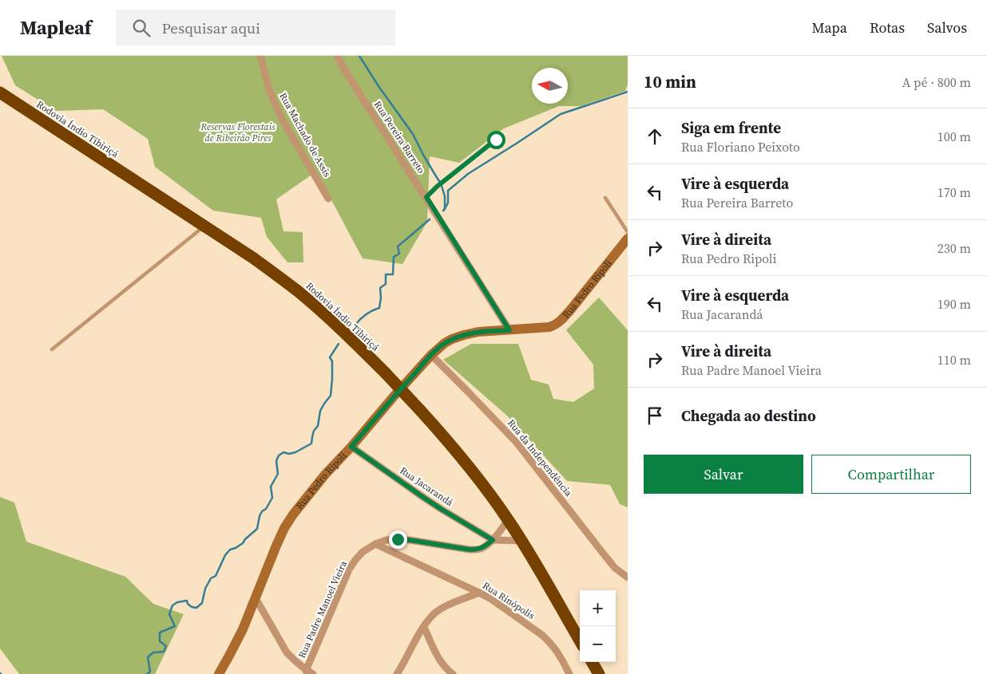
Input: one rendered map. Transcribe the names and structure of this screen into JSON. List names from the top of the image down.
{
  "streets": {
    "highway": ["Rodovia Índio Tibiriçá"],
    "street": [
      "Rua Machado de Assis",
      "Rua Pereira Barreto",
      "Rua Pedro Ripoli",
      "Rua da Independência",
      "Rua Jacarandá",
      "Rua Rinópolis",
      "Rua Padre Manoel Vieira"
    ]
  },
  "crossings": [
    ["Rua Pereira Barreto", "Rua Pedro Ripoli"],
    ["Rua Pedro Ripoli", "Rua da Independência"],
    ["Rua Pedro Ripoli", "Rua Jacarandá"],
    ["Rua Jacarandá", "Rua Padre Manoel Vieira"],
    ["Rua Rinópolis", "Rua Padre Manoel Vieira"]
  ],
  "parks": ["Reservas Florestais de Ribeirão Pires"],
  "north": "left",
  "page": {
    "header": "Mapleaf",
    "search": "Pesquisar aqui",
    "nav": ["Mapa", "Rotas", "Salvos"],
    "heading": ["10 min", "A pé · 800 m"],
    "list": [
      ["Siga em frente", "Rua Floriano Peixoto", "100 m"],
      ["Vire à esquerda", "Rua Pereira Barreto", "170 m"],
      ["Vire à direita", "Rua Pedro Ripoli", "230 m"],
      ["Vire à esquerda", "Rua Jacarandá", "190 m"],
      ["Vire à direita", "Rua Padre Manoel Vieira", "110 m"],
      "Chegada ao destino"
    ],
    "buttons": ["Salvar", "Compartilhar"],
    "map_buttons": ["+", "−"]
  }
}
